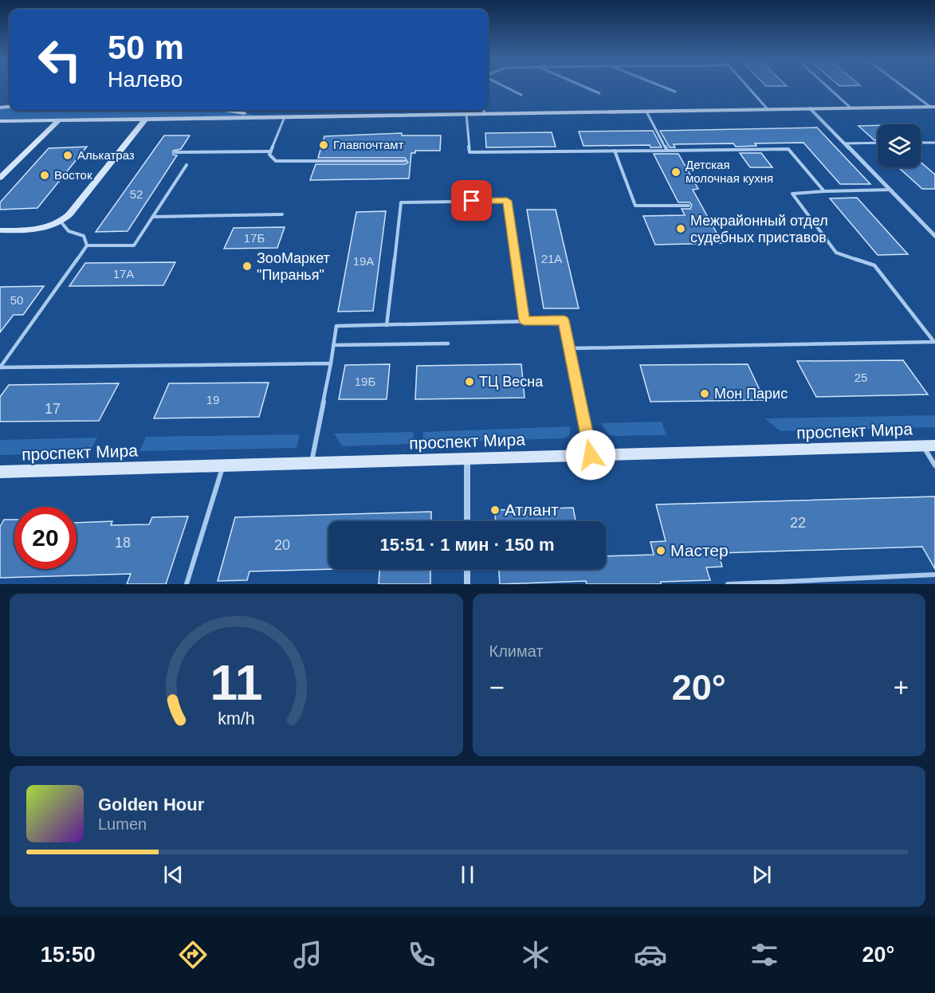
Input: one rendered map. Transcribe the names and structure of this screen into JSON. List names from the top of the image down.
{
  "streets": {
    "street": ["проспект Мира"]
  },
  "places": [
    "Главпочтамт",
    "Алькатраз",
    "Детская молочная кухня",
    "Восток",
    "Межрайонный отдел судебных приставов",
    "ЗооМаркет \"Пиранья\"",
    "ТЦ Весна",
    "Мон Парис",
    "Атлант",
    "Мастер"
  ],
  "house_numbers": [
    "52",
    "17Б",
    "21А",
    "19А",
    "17А",
    "50",
    "25",
    "19Б",
    "19",
    "17",
    "22",
    "18",
    "20"
  ],
  "page": {
    "turn": ["50 m", "Налево"],
    "limit": "20",
    "trip": "15:51 · 1 мин · 150 m",
    "tile": "Климат",
    "heat": ["−", "20°", "+"],
    "song": ["Golden Hour", "Lumen"],
    "tabs": ["15:50", "20°"],
    "gauge": ["11", "km/h"]
  }
}
